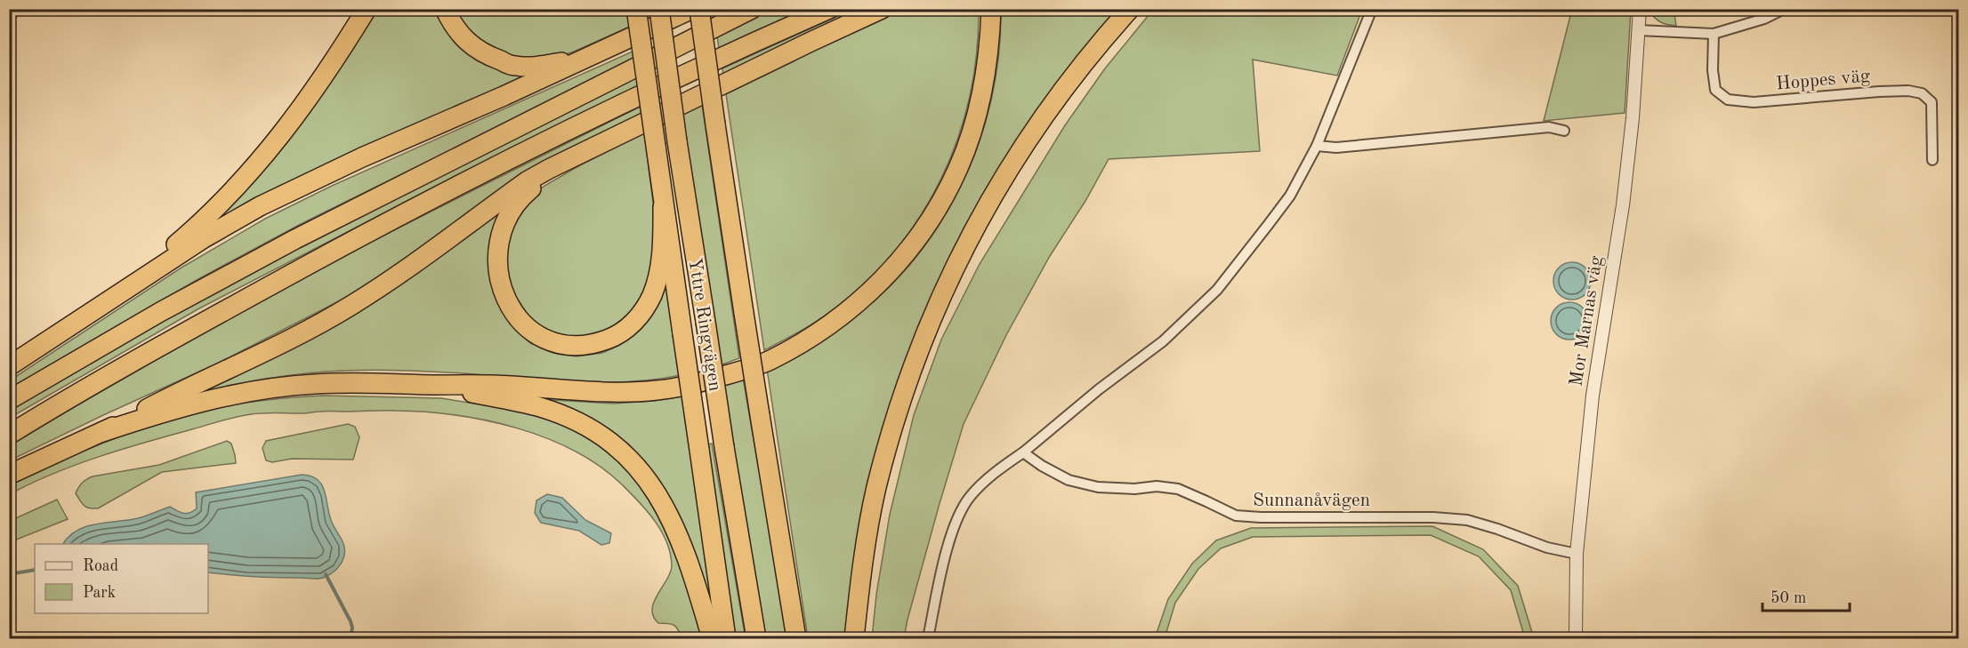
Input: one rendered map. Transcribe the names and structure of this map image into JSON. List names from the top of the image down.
{
  "streets": {
    "highway": ["Yttre Ringvägen"],
    "street": ["Hoppes väg", "Mor Marnas väg", "Sunnanåvägen"]
  },
  "crossings": [
    ["Mor Marnas väg", "Sunnanåvägen"]
  ],
  "legend": ["Road", "Park"],
  "scale_bar": "50 m"
}
